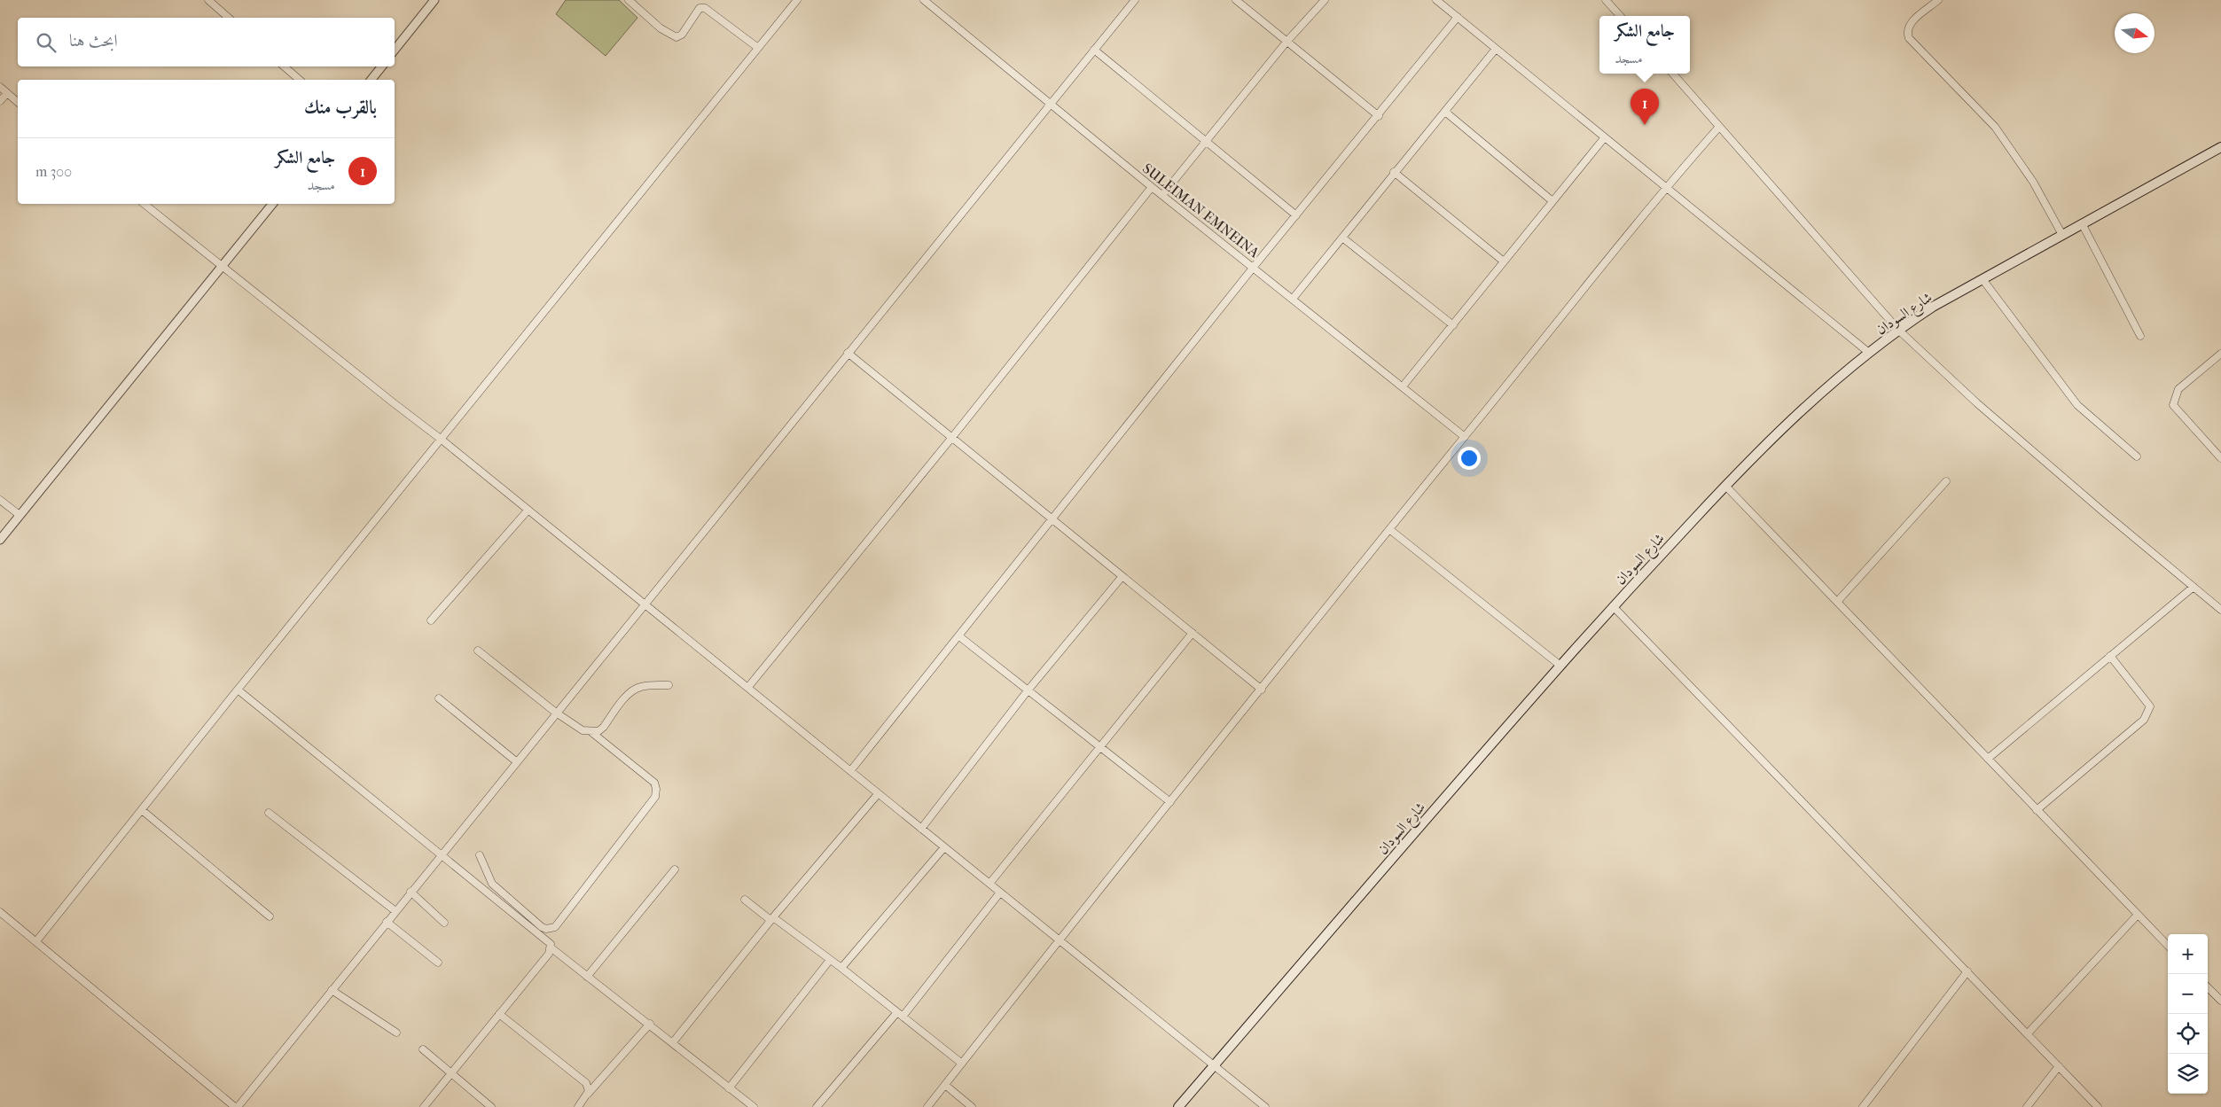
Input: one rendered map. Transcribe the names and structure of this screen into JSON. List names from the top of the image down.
{
  "streets": {
    "main road": ["شارع السودان"],
    "street": ["SULEIMAN EMNEINA"]
  },
  "north": "right",
  "page": {
    "popup": ["جامع الشكر", "مسجد"],
    "search": "ابحث هنا",
    "heading": "بالقرب منك",
    "pins": "1",
    "list": [
      {
        "mark": "1",
        "name": "جامع الشكر",
        "note": "مسجد",
        "value": "300 m"
      }
    ],
    "map_buttons": ["+", "−"]
  }
}
